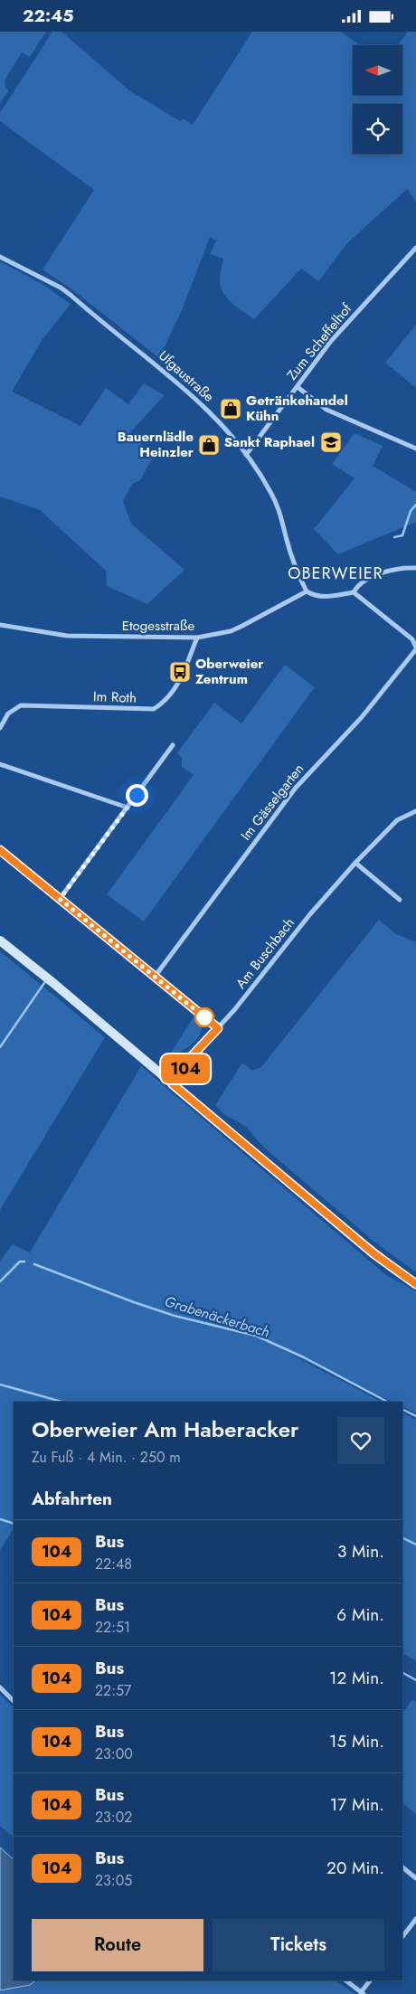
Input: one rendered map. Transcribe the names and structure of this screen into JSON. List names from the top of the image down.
{
  "streets": {
    "street": [
      "Zum Scheffelhof",
      "Ufgaustraße",
      "Etogesstraße",
      "Im Roth",
      "Im Gässelgarten",
      "Am Buschbach"
    ]
  },
  "crossings": [
    ["Zum Scheffelhof", "Ufgaustraße"],
    ["Ufgaustraße", "Etogesstraße"],
    ["Etogesstraße", "Im Roth"]
  ],
  "districts": ["OBERWEIER"],
  "water": ["Grabenäckerbach"],
  "places": {
    "shop": ["Getränkehandel Kühn", "Bauernlädle Heinzler"],
    "school or university": ["Sankt Raphael"],
    "bus stop": ["Oberweier Zentrum"]
  },
  "lines": ["bus line 104"],
  "north": "left",
  "page": {
    "status": "22:45",
    "on_map": "104",
    "heading": [
      ["Oberweier Am Haberacker", "Zu Fuß · 4 Min. · 250 m"],
      "Abfahrten"
    ],
    "list": [
      {
        "mark": "104",
        "name": "Bus",
        "note": "22:48",
        "value": "3 Min."
      },
      {
        "mark": "104",
        "name": "Bus",
        "note": "22:51",
        "value": "6 Min."
      },
      {
        "mark": "104",
        "name": "Bus",
        "note": "22:57",
        "value": "12 Min."
      },
      {
        "mark": "104",
        "name": "Bus",
        "note": "23:00",
        "value": "15 Min."
      },
      {
        "mark": "104",
        "name": "Bus",
        "note": "23:02",
        "value": "17 Min."
      },
      {
        "mark": "104",
        "name": "Bus",
        "note": "23:05",
        "value": "20 Min."
      }
    ],
    "buttons": ["Route", "Tickets"]
  }
}
